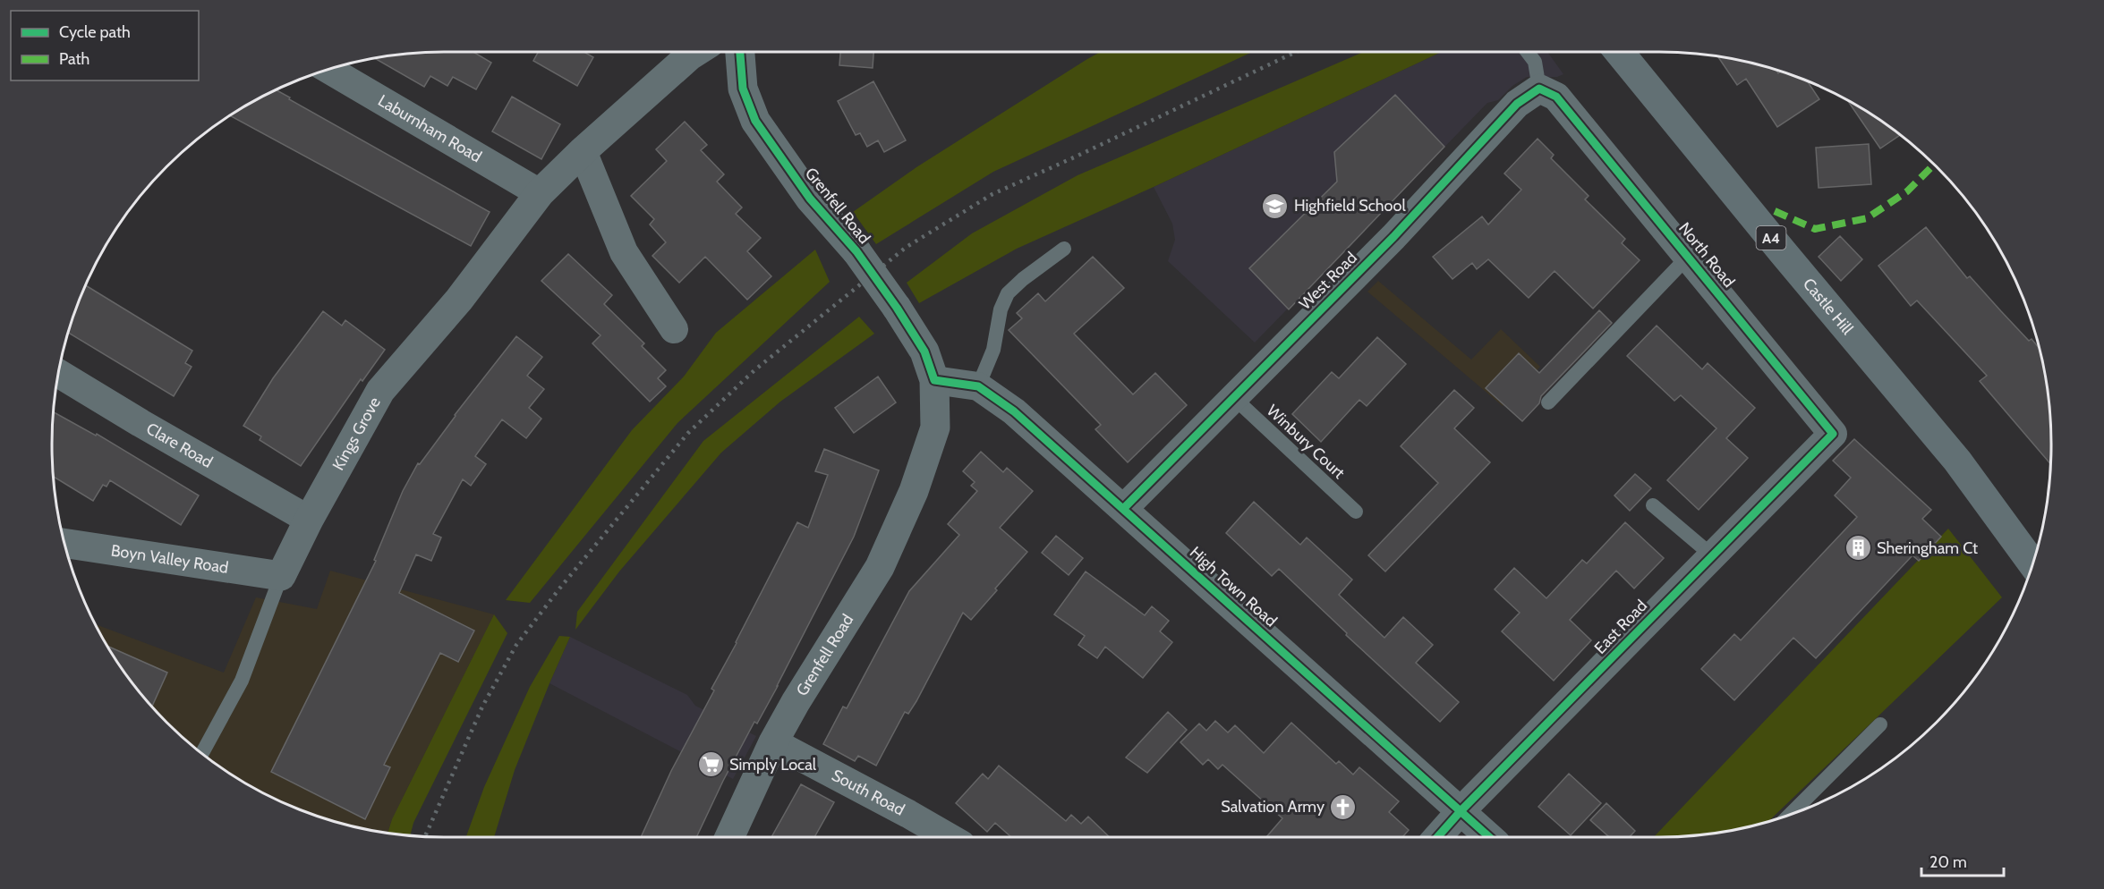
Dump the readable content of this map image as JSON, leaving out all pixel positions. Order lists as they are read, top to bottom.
{
  "streets": {
    "main road": ["A4", "Castle Hill"],
    "street": [
      "Laburnham Road",
      "Grenfell Road",
      "North Road",
      "West Road",
      "Kings Grove",
      "Clare Road",
      "Boyn Valley Road",
      "High Town Road",
      "East Road",
      "South Road"
    ],
    "lane": ["Winbury Court"]
  },
  "crossings": [
    ["Laburnham Road", "Kings Grove"],
    ["Grenfell Road", "High Town Road"],
    ["Grenfell Road", "South Road"],
    ["North Road", "West Road"],
    ["North Road", "East Road"],
    ["West Road", "Winbury Court"],
    ["West Road", "High Town Road"],
    ["Kings Grove", "Clare Road"],
    ["Kings Grove", "Boyn Valley Road"],
    ["High Town Road", "East Road"]
  ],
  "places": {
    "school or university": ["Highfield School"],
    "building": ["Sheringham Ct"],
    "supermarket": ["Simply Local"],
    "church": ["Salvation Army"]
  },
  "legend": ["Cycle path", "Path"],
  "scale_bar": "20 m"
}
